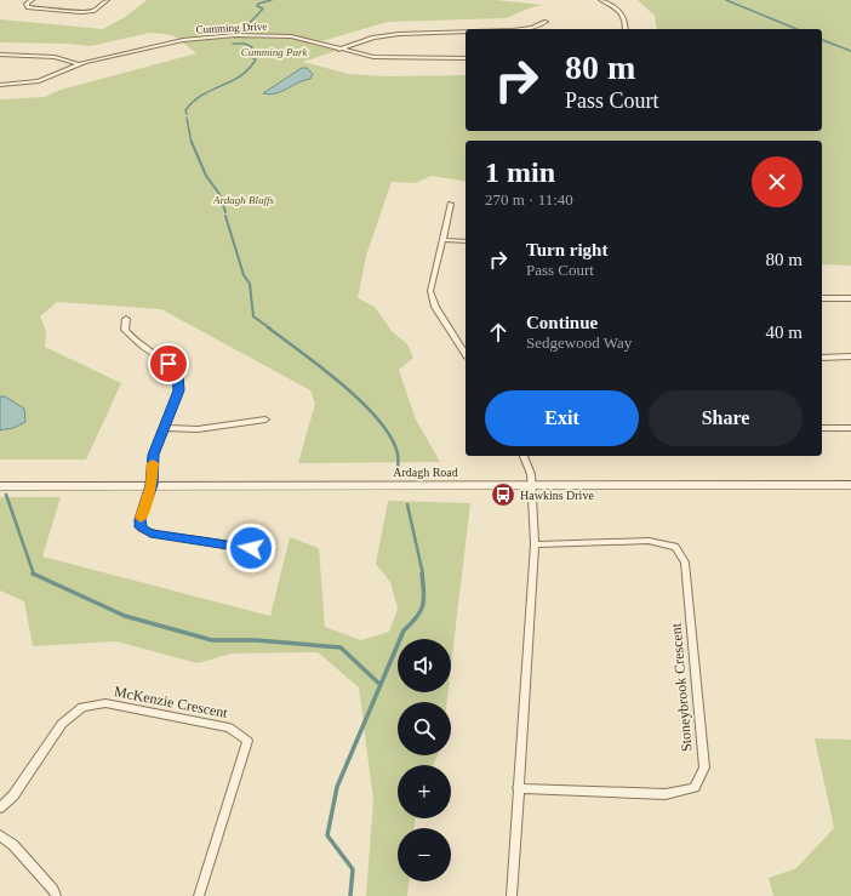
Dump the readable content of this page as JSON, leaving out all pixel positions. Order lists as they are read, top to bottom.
{
  "streets": {
    "street": [
      "Cumming Drive",
      "Ardagh Road",
      "Stoneybrook Crescent",
      "McKenzie Crescent"
    ]
  },
  "parks": ["Cumming Park", "Ardagh Bluffs"],
  "places": {
    "bus stop": ["Hawkins Drive"]
  },
  "page": {
    "turn": ["80 m", "Pass Court"],
    "heading": ["1 min", "270 m · 11:40"],
    "list": [
      {
        "name": "Turn right",
        "note": "Pass Court",
        "value": "80 m"
      },
      {
        "name": "Continue",
        "note": "Sedgewood Way",
        "value": "40 m"
      }
    ],
    "buttons": ["Exit", "Share"],
    "map_buttons": ["+", "−"]
  }
}
